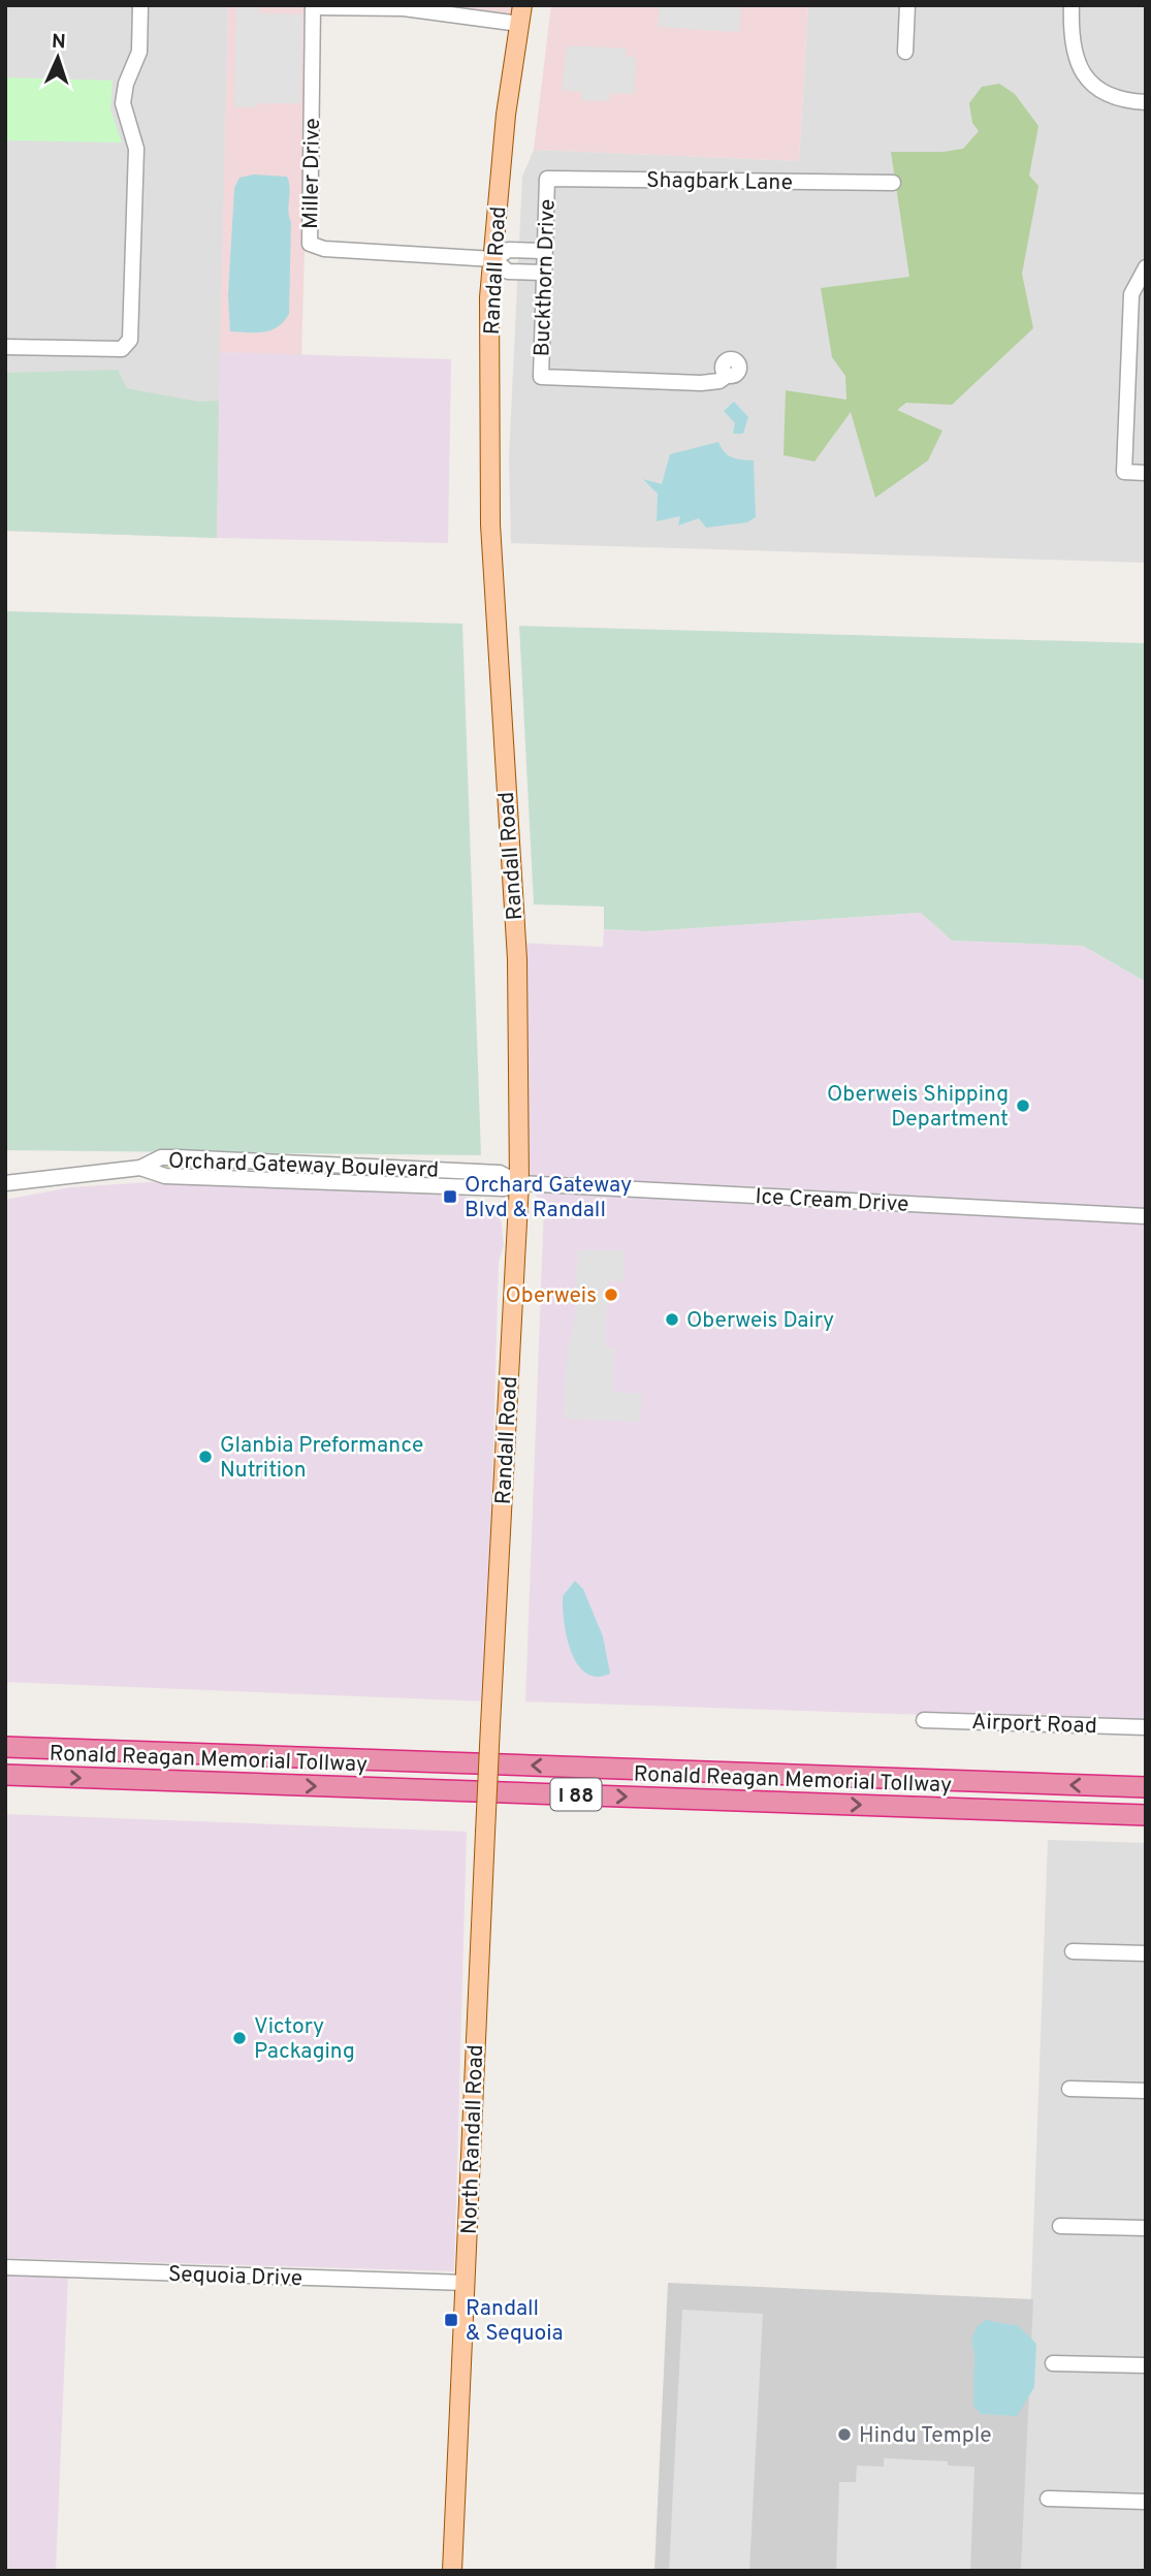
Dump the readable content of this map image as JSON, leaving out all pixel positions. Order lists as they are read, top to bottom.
{
  "streets": {
    "highway": ["Ronald Reagan Memorial Tollway", "I 88"],
    "main road": ["Randall Road", "North Randall Road"],
    "street": [
      "Miller Drive",
      "Shagbark Lane",
      "Buckthorn Drive",
      "Orchard Gateway Boulevard",
      "Ice Cream Drive",
      "Airport Road",
      "Sequoia Drive"
    ]
  },
  "crossings": [
    ["Miller Drive", "Randall Road"],
    ["Shagbark Lane", "Buckthorn Drive"],
    ["Randall Road", "Orchard Gateway Boulevard"],
    ["Randall Road", "Ice Cream Drive"],
    ["Randall Road", "North Randall Road"],
    ["Orchard Gateway Boulevard", "Ice Cream Drive"],
    ["North Randall Road", "Sequoia Drive"]
  ],
  "places": {
    "other": [
      "Oberweis Shipping Department",
      "Oberweis",
      "Oberweis Dairy",
      "Glanbia Preformance Nutrition",
      "Victory Packaging",
      "Hindu Temple"
    ],
    "transit": ["Orchard Gateway Blvd & Randall", "Randall & Sequoia"]
  },
  "north": "top"
}
